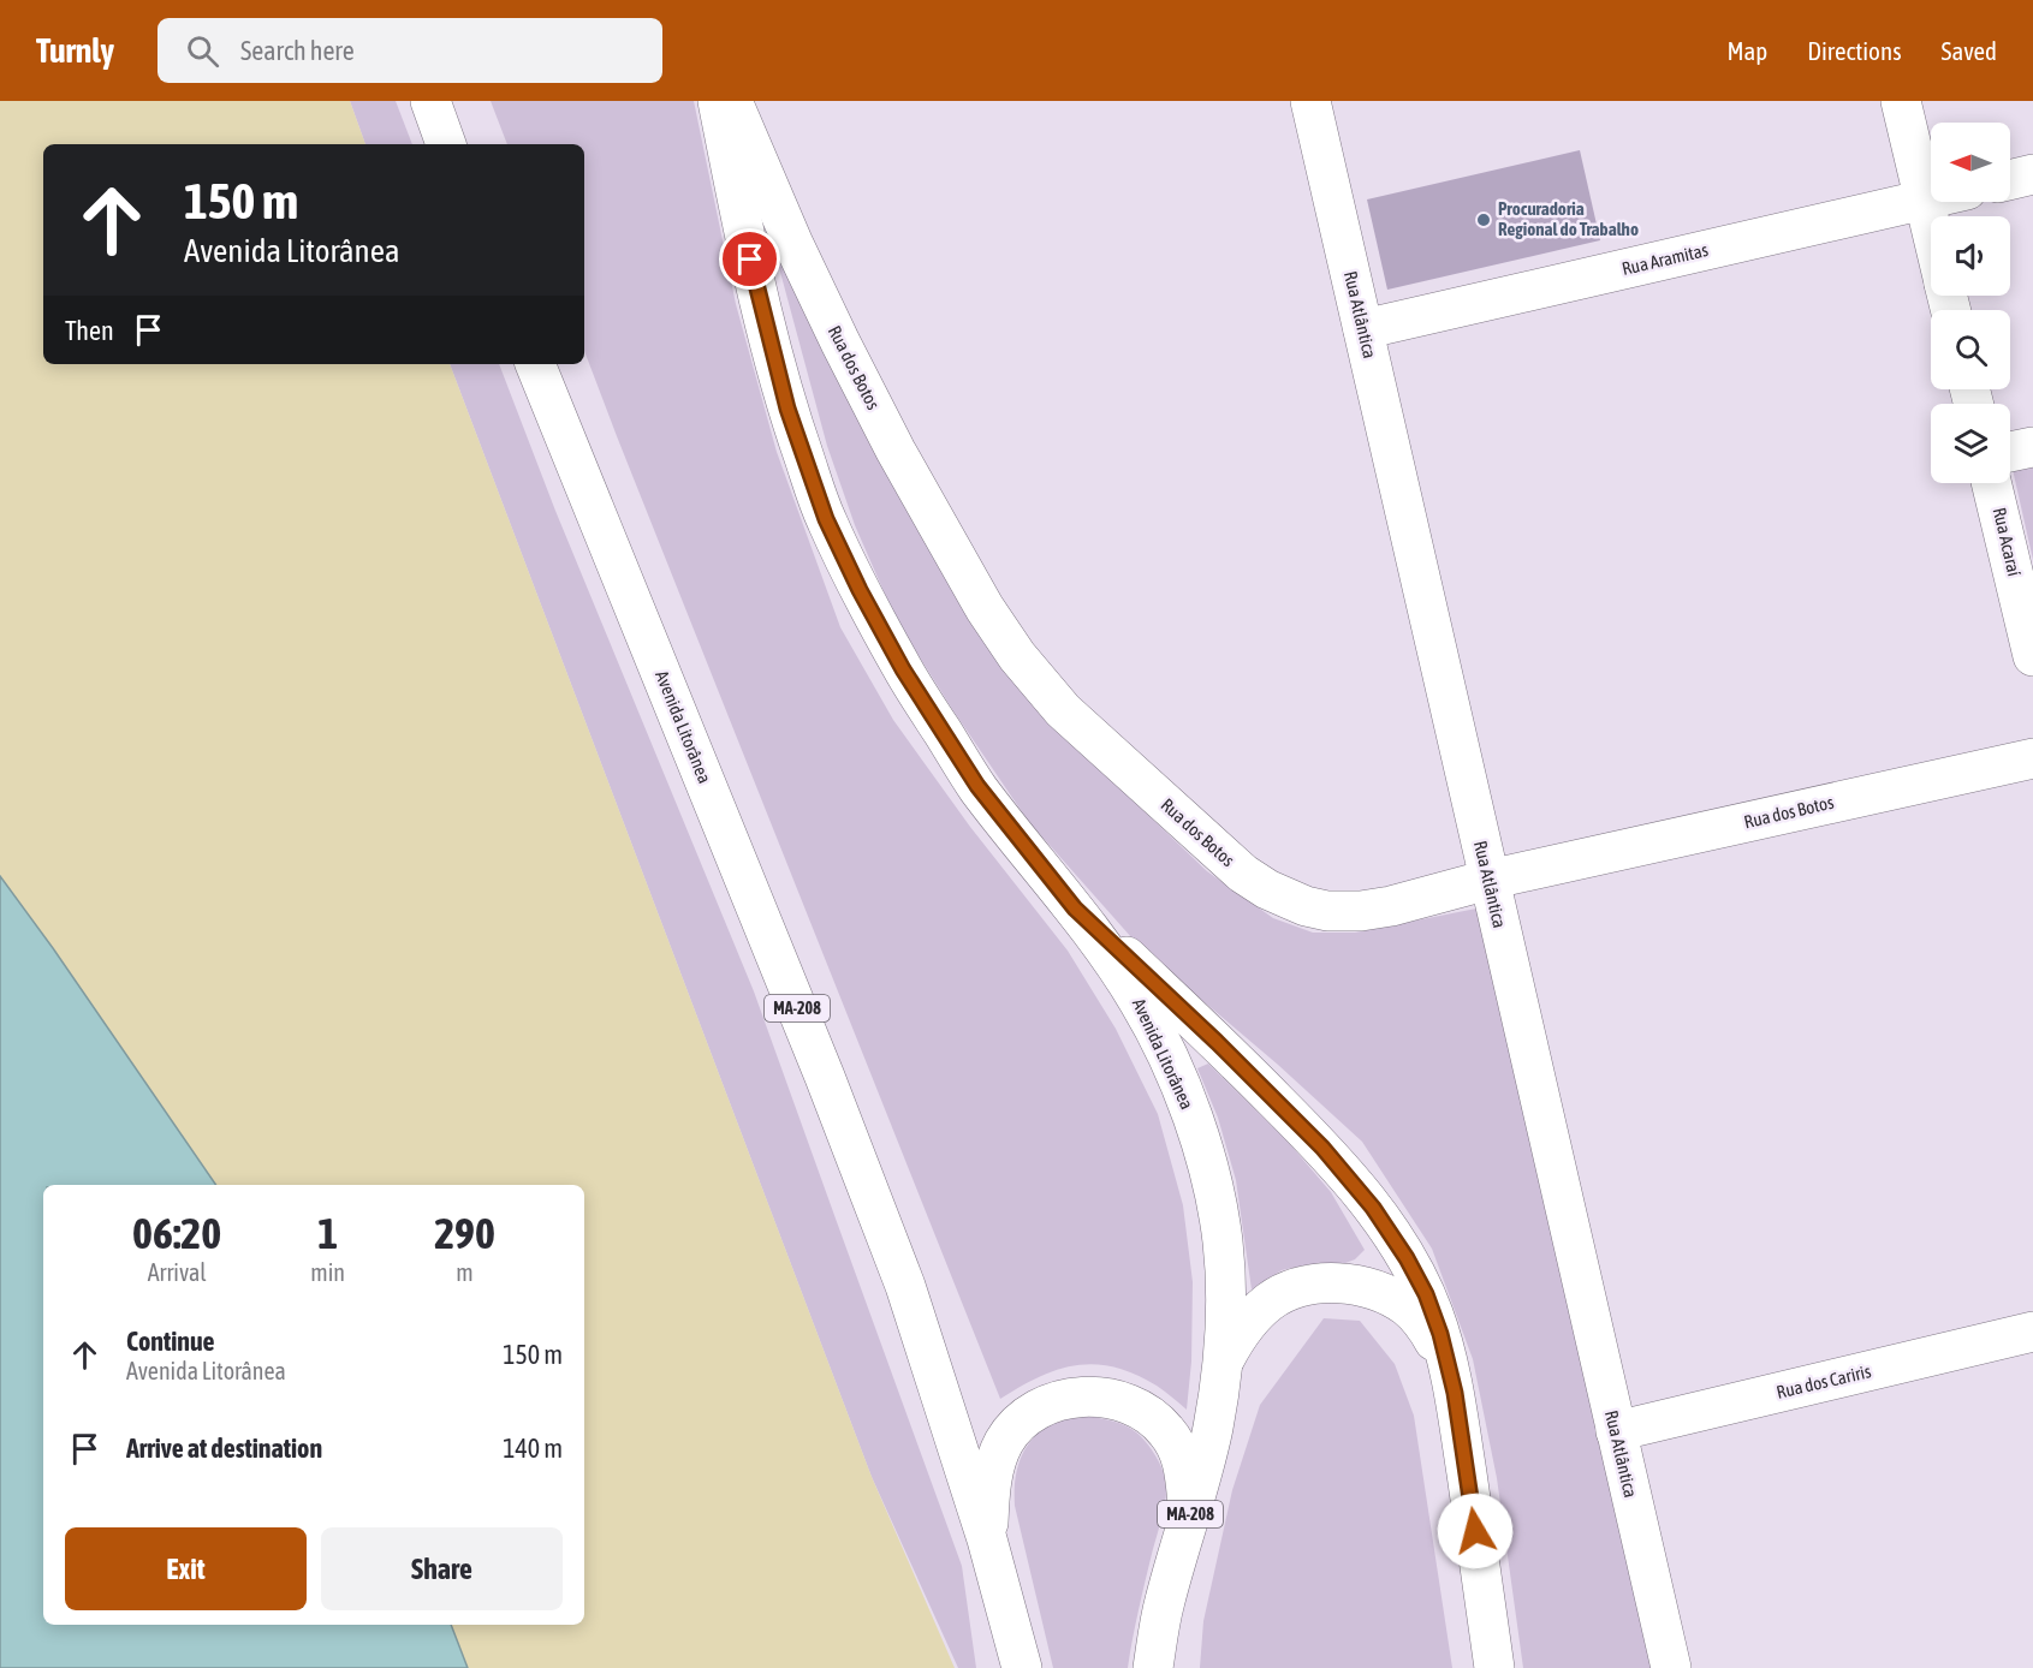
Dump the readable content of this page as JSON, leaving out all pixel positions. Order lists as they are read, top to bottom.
{
  "streets": {
    "street": [
      "Rua Aramitas",
      "Rua Atlântica",
      "Rua dos Botos",
      "Rua Acaraí",
      "Avenida Litorânea",
      "MA-208",
      "Rua dos Cariris"
    ]
  },
  "crossings": [
    ["Rua Aramitas", "Rua Atlântica"],
    ["Rua Atlântica", "Rua dos Botos"],
    ["Rua Atlântica", "Rua dos Cariris"]
  ],
  "places": ["Procuradoria Regional do Trabalho"],
  "north": "left",
  "page": {
    "header": "Turnly",
    "search": "Search here",
    "nav": ["Map", "Directions", "Saved"],
    "turn": ["150 m", "Avenida Litorânea"],
    "then": "Then",
    "eta": [
      "06:20",
      "Arrival",
      "1",
      "min",
      "290",
      "m"
    ],
    "list": [
      {
        "name": "Continue",
        "note": "Avenida Litorânea",
        "value": "150 m"
      },
      {
        "name": "Arrive at destination",
        "value": "140 m"
      }
    ],
    "buttons": ["Exit", "Share"]
  }
}
